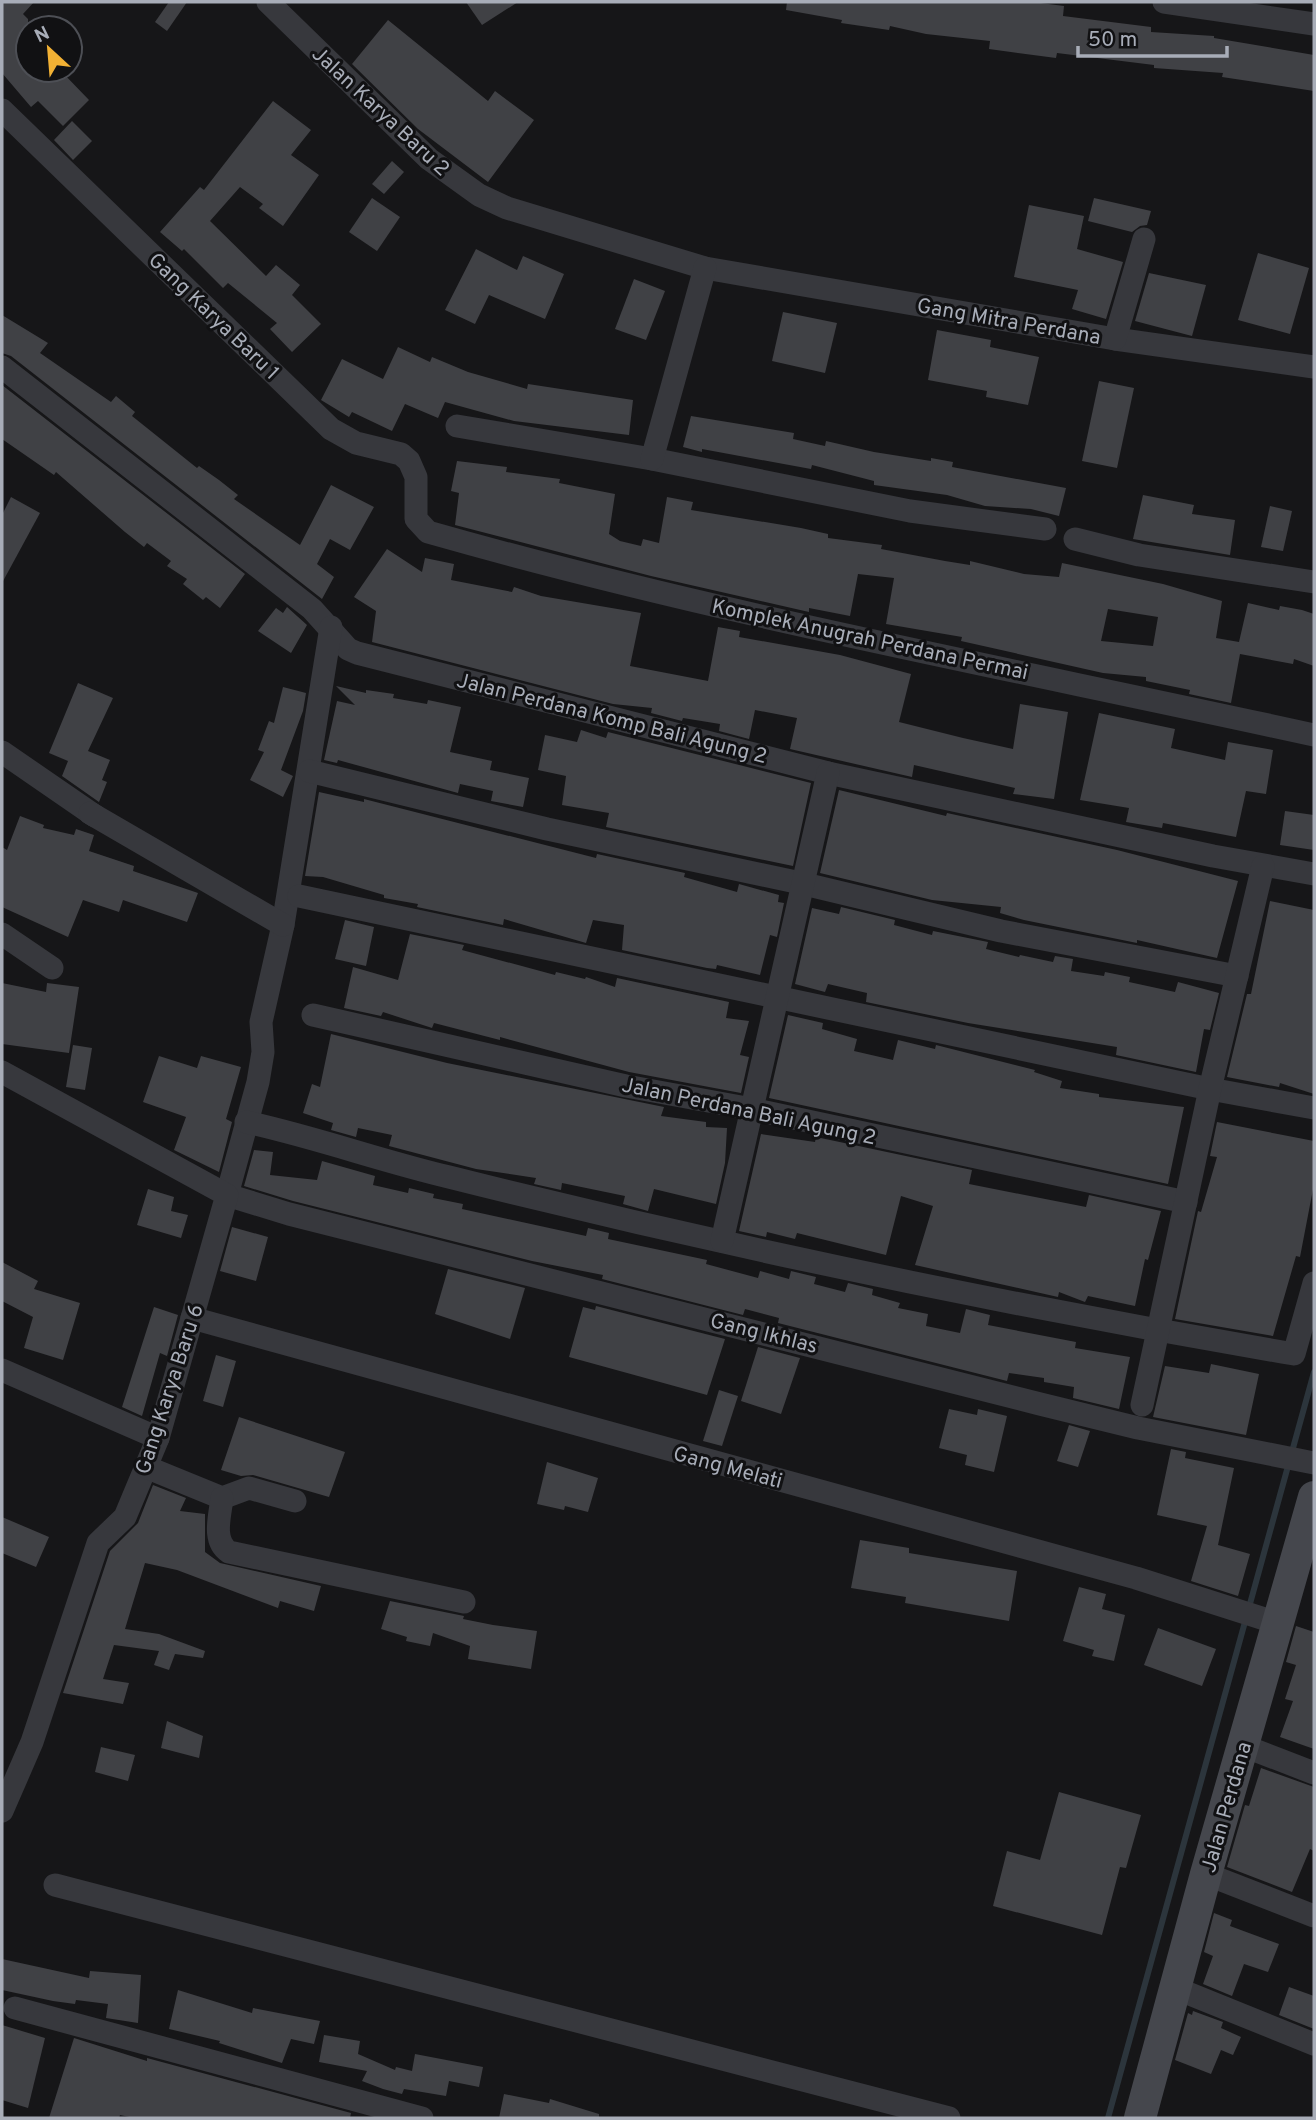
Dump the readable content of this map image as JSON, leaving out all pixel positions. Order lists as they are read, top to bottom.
{
  "streets": {
    "street": [
      "Jalan Karya Baru 2",
      "Gang Karya Baru 1",
      "Gang Mitra Perdana",
      "Komplek Anugrah Perdana Permai",
      "Jalan Perdana Komp Bali Agung 2",
      "Jalan Perdana Bali Agung 2",
      "Gang Ikhlas",
      "Gang Karya Baru 6",
      "Gang Melati",
      "Jalan Perdana"
    ]
  },
  "crossings": [
    ["Jalan Karya Baru 2", "Gang Mitra Perdana"],
    ["Gang Karya Baru 1", "Komplek Anugrah Perdana Permai"],
    ["Jalan Perdana Komp Bali Agung 2", "Gang Karya Baru 6"],
    ["Gang Ikhlas", "Gang Karya Baru 6"],
    ["Gang Karya Baru 6", "Gang Melati"],
    ["Gang Melati", "Jalan Perdana"]
  ],
  "scale_bar": "50 m",
  "north": "top left"
}
